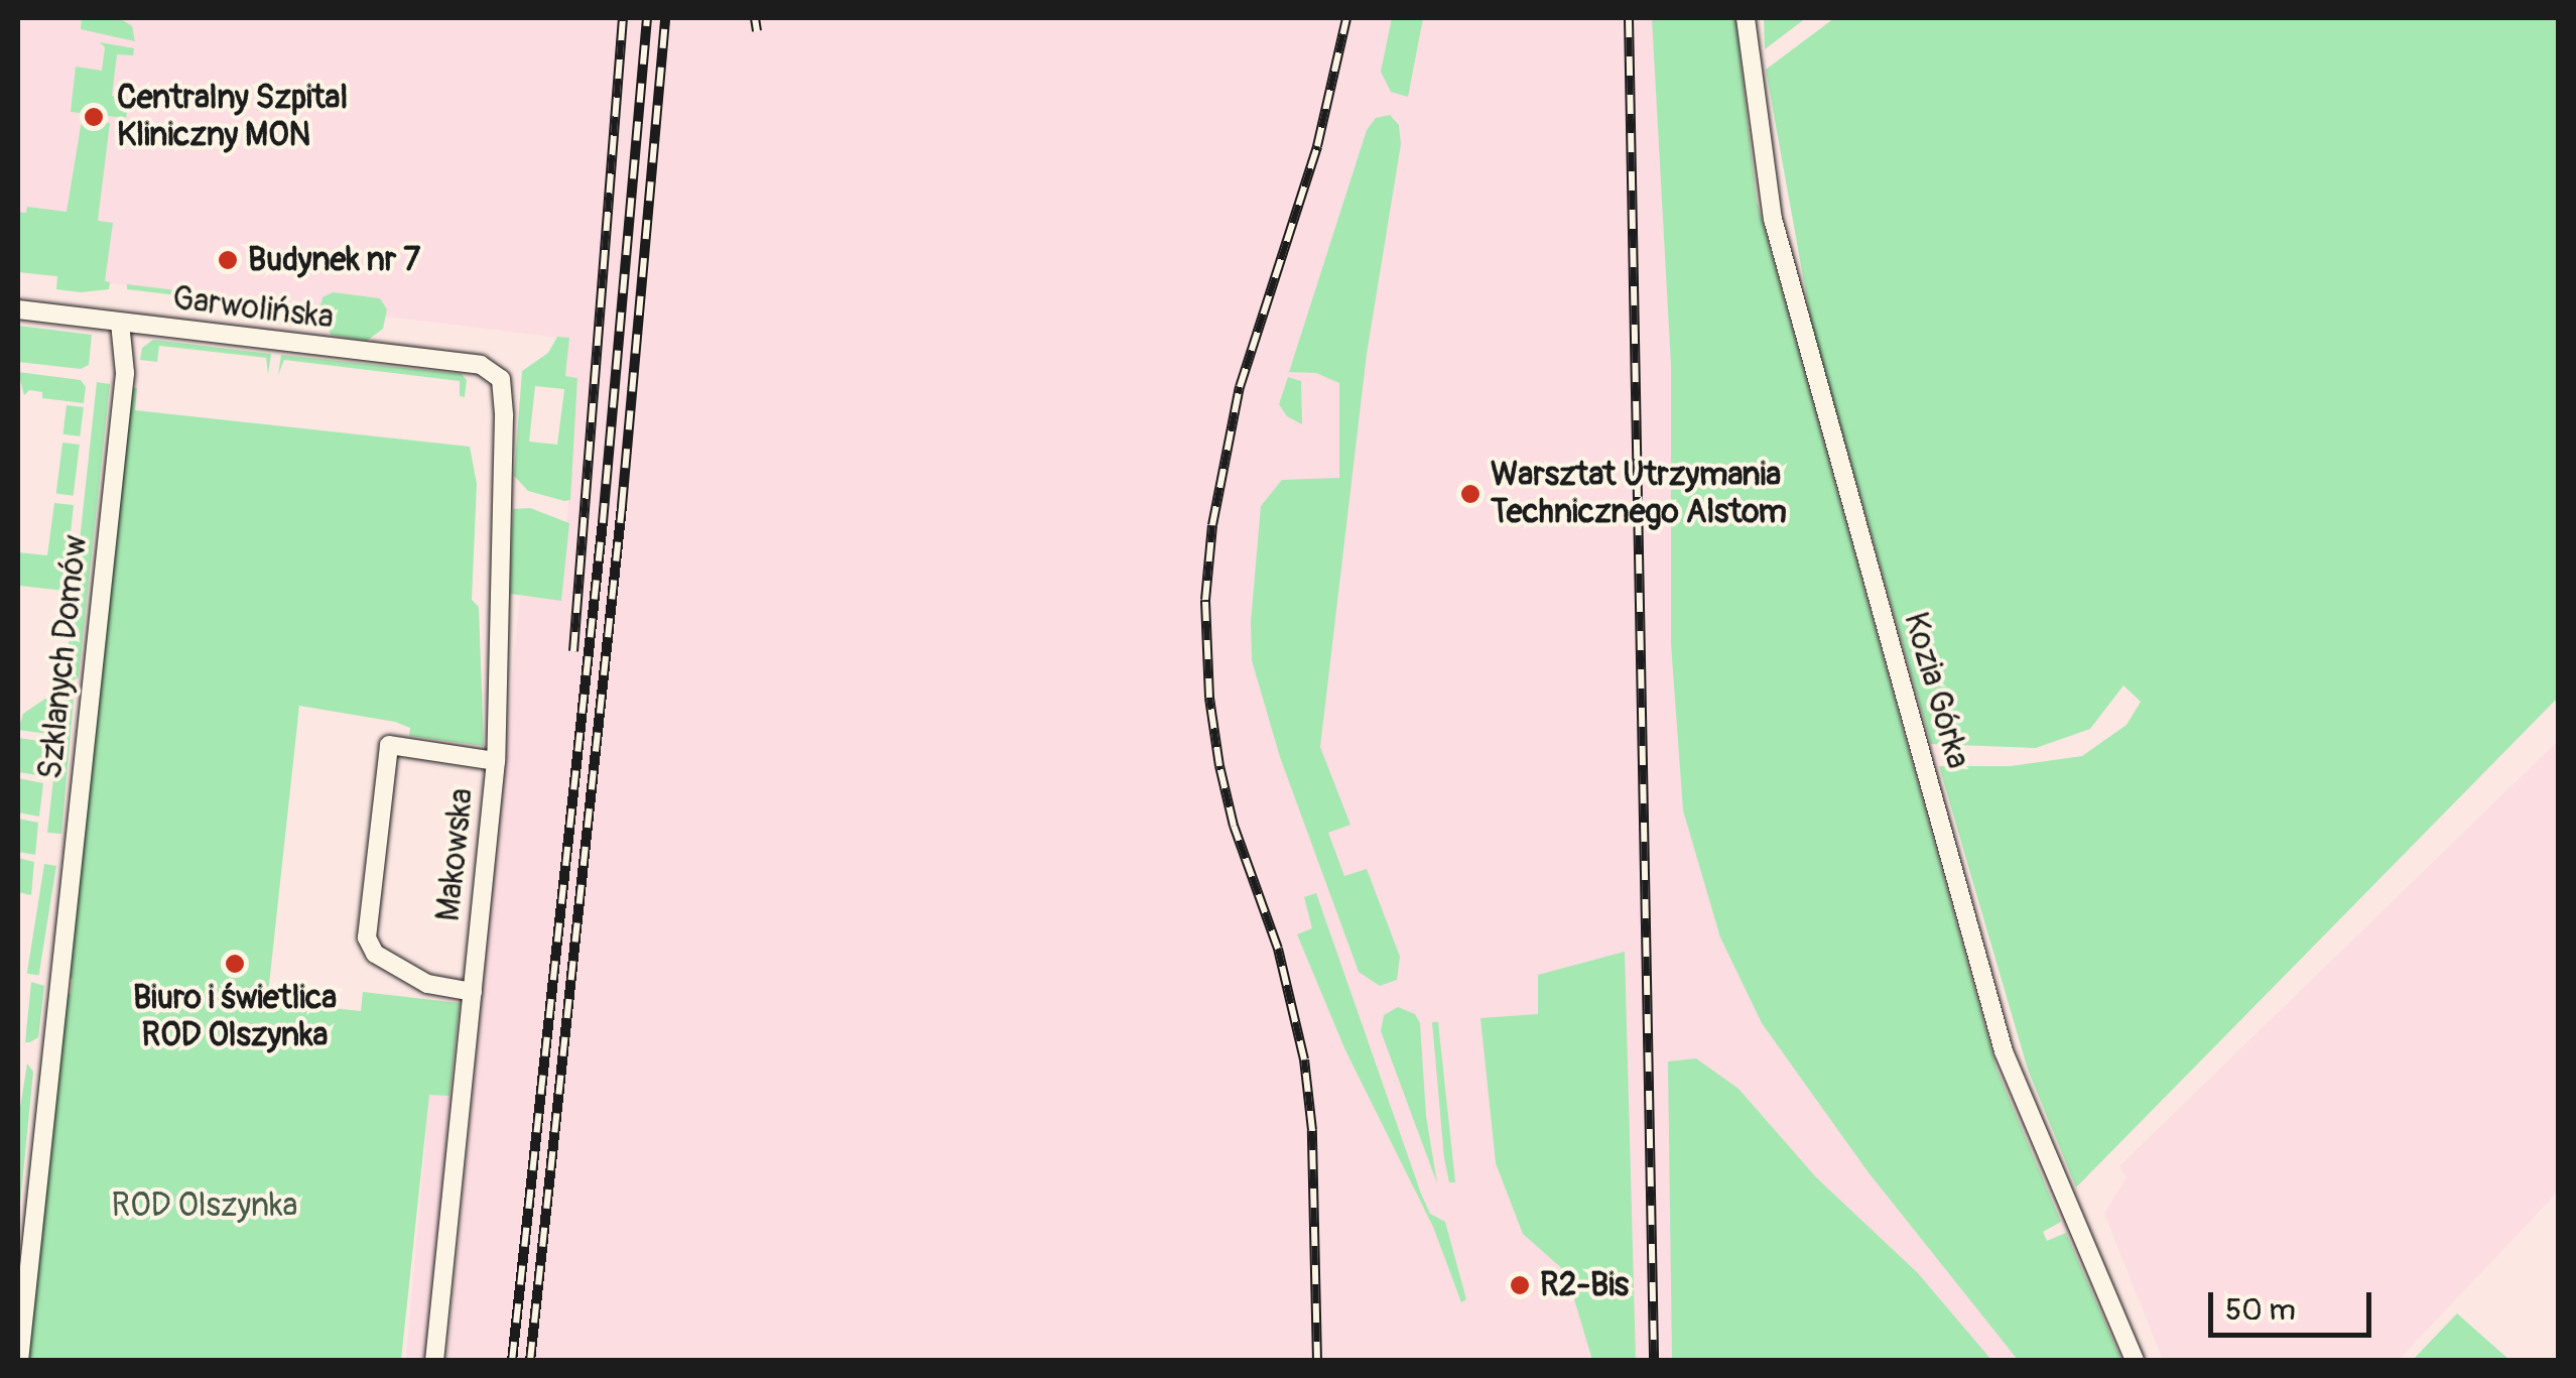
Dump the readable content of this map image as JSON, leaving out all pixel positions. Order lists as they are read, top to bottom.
{
  "streets": {
    "street": [
      "Garwolińska",
      "Szklanych Domów",
      "Kozia Górka",
      "Makowska"
    ]
  },
  "crossings": [
    ["Garwolińska", "Szklanych Domów"],
    ["Garwolińska", "Makowska"]
  ],
  "parks": ["ROD Olszynka"],
  "places": [
    "Centralny Szpital Kliniczny MON",
    "Budynek nr 7",
    "Warsztat Utrzymania Technicznego Alstom",
    "Biuro i świetlica ROD Olszynka",
    "R2-Bis"
  ],
  "scale_bar": "50 m"
}
